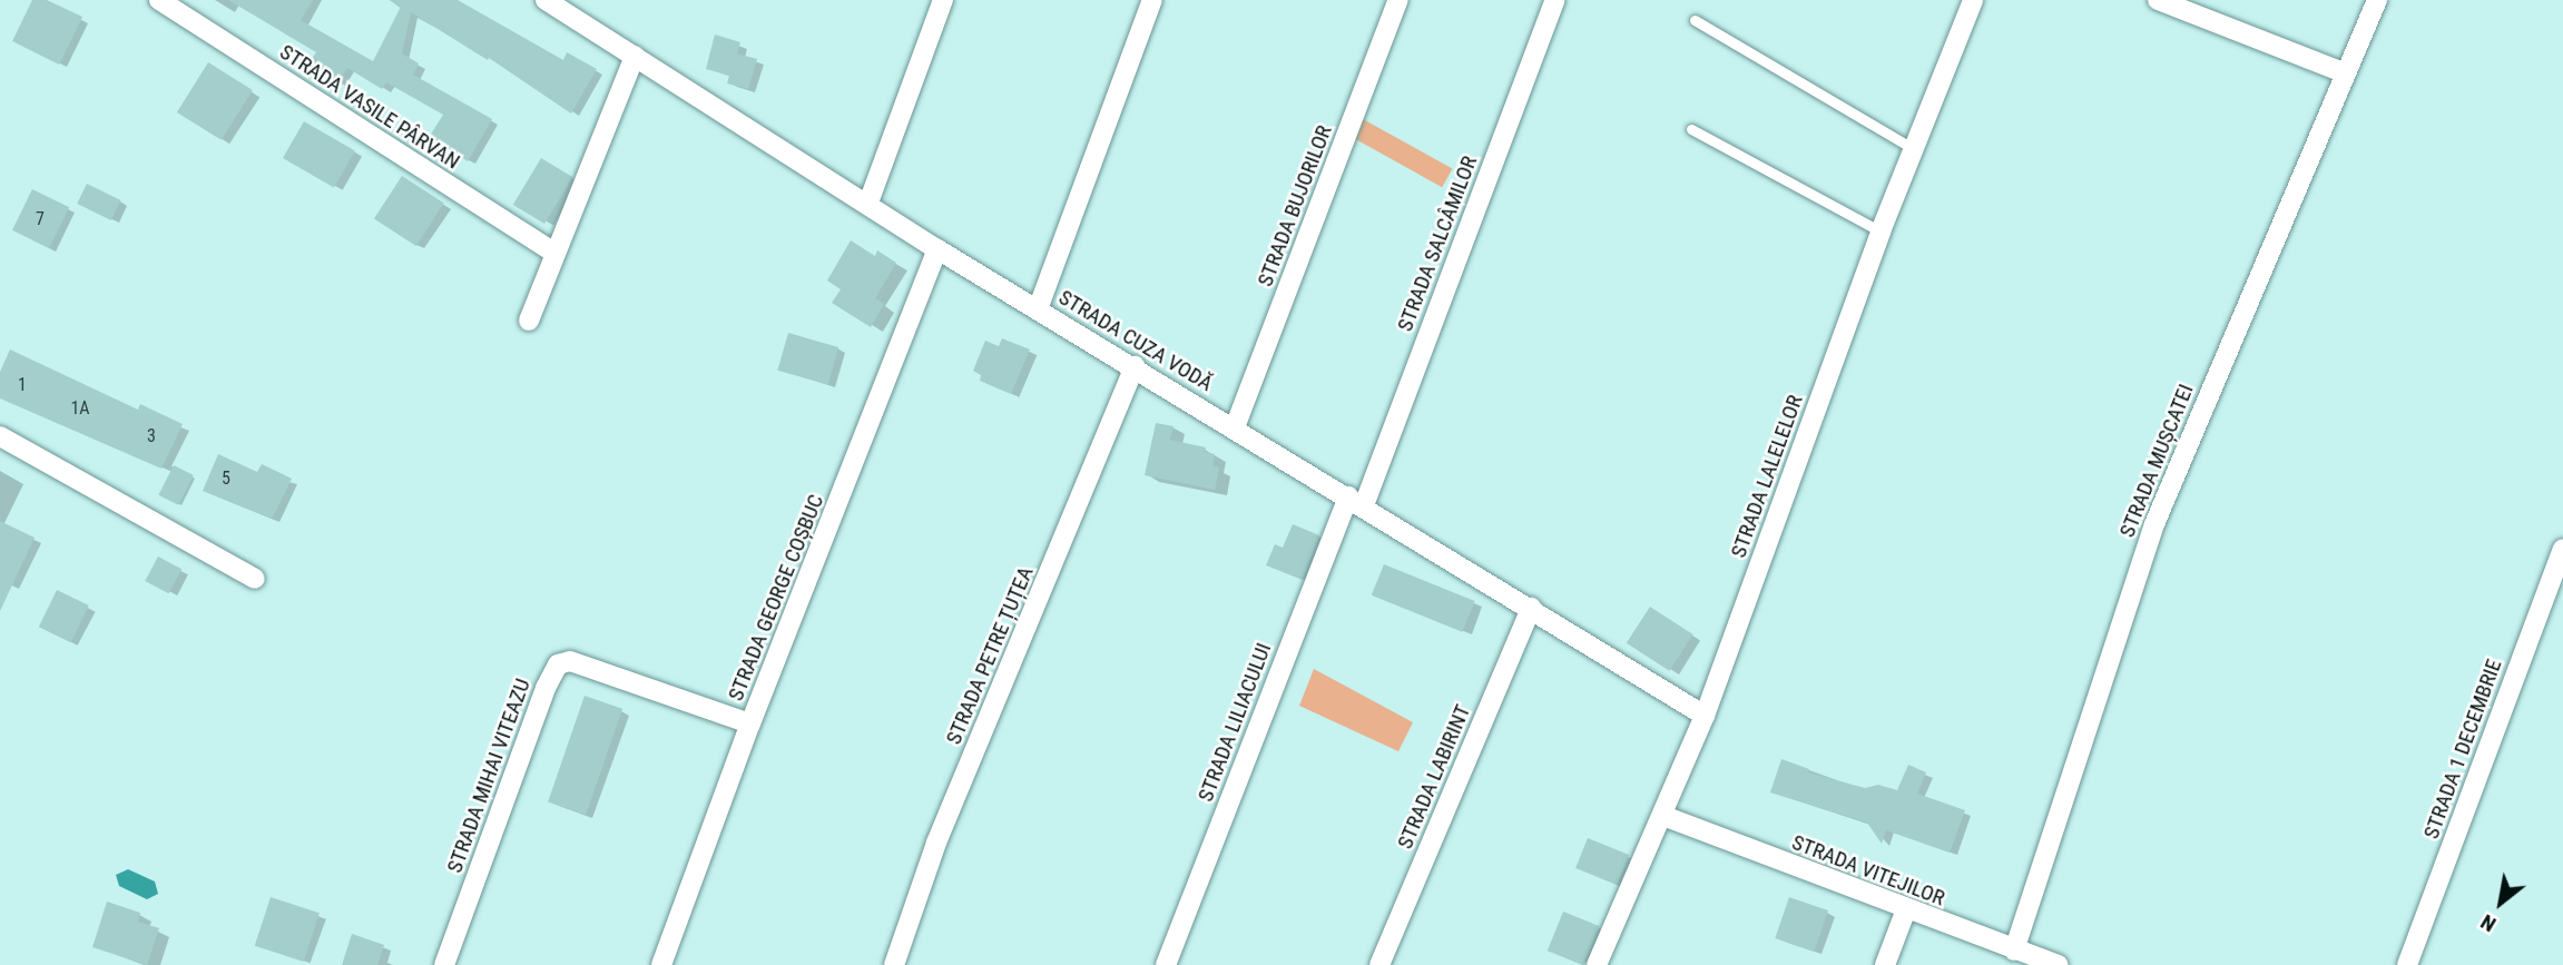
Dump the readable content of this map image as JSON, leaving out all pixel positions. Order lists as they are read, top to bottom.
{
  "streets": {
    "street": [
      "STRADA VASILE PÂRVAN",
      "STRADA BUJORILOR",
      "STRADA SALCÂMILOR",
      "STRADA CUZA VODĂ",
      "STRADA MUȘCATEI",
      "STRADA LALELELOR",
      "STRADA GEORGE COȘBUC",
      "STRADA PETRE ȚUȚEA",
      "STRADA LILIACULUI",
      "STRADA 1 DECEMBRIE",
      "STRADA MIHAI VITEAZU",
      "STRADA LABIRINT",
      "STRADA VITEJILOR"
    ]
  },
  "crossings": [
    ["STRADA BUJORILOR", "STRADA CUZA VODĂ"],
    ["STRADA SALCÂMILOR", "STRADA CUZA VODĂ"],
    ["STRADA SALCÂMILOR", "STRADA LILIACULUI"],
    ["STRADA CUZA VODĂ", "STRADA LALELELOR"],
    ["STRADA CUZA VODĂ", "STRADA GEORGE COȘBUC"],
    ["STRADA CUZA VODĂ", "STRADA PETRE ȚUȚEA"],
    ["STRADA CUZA VODĂ", "STRADA LILIACULUI"],
    ["STRADA CUZA VODĂ", "STRADA LABIRINT"],
    ["STRADA MUȘCATEI", "STRADA VITEJILOR"],
    ["STRADA LALELELOR", "STRADA VITEJILOR"],
    ["STRADA GEORGE COȘBUC", "STRADA MIHAI VITEAZU"]
  ],
  "house_numbers": [
    "7",
    "1",
    "1A",
    "3",
    "5"
  ],
  "north": "bottom left"
}
